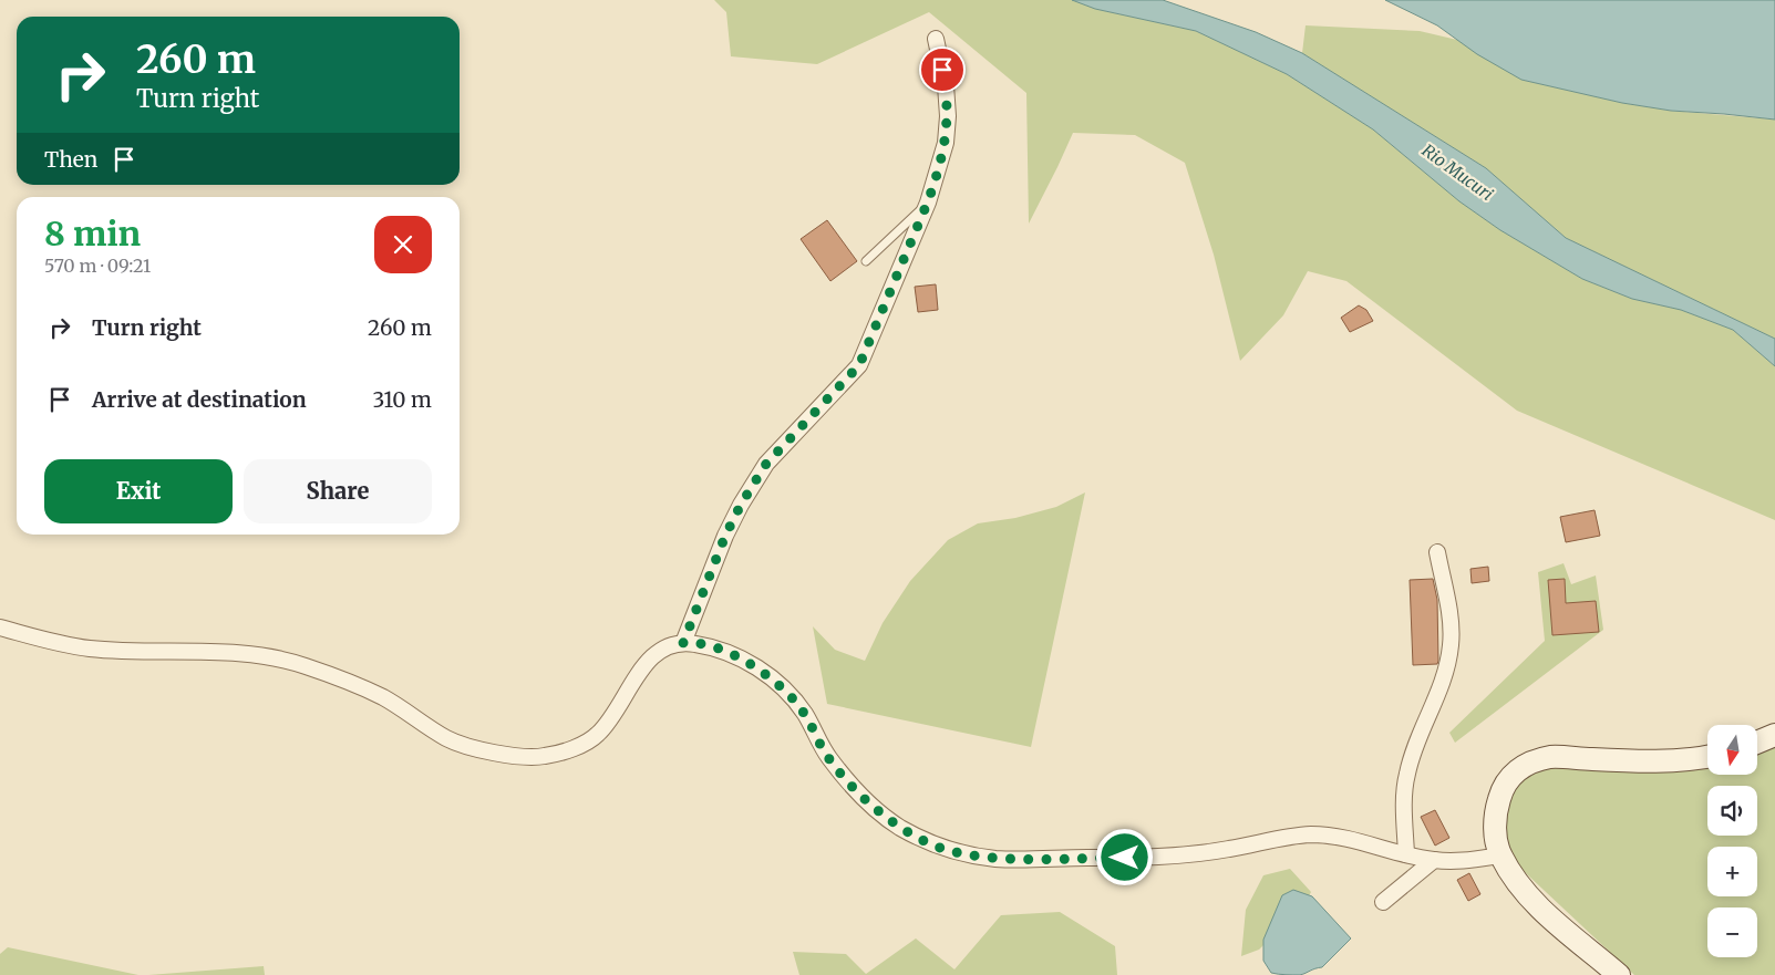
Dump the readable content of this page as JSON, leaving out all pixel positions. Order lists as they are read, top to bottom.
{
  "water": ["Rio Mucuri"],
  "north": "bottom",
  "page": {
    "turn": ["260 m", "Turn right"],
    "then": "Then",
    "heading": ["8 min", "570 m · 09:21"],
    "list": [
      {
        "name": "Turn right",
        "value": "260 m"
      },
      {
        "name": "Arrive at destination",
        "value": "310 m"
      }
    ],
    "buttons": ["Exit", "Share"],
    "map_buttons": ["+", "−"]
  }
}
